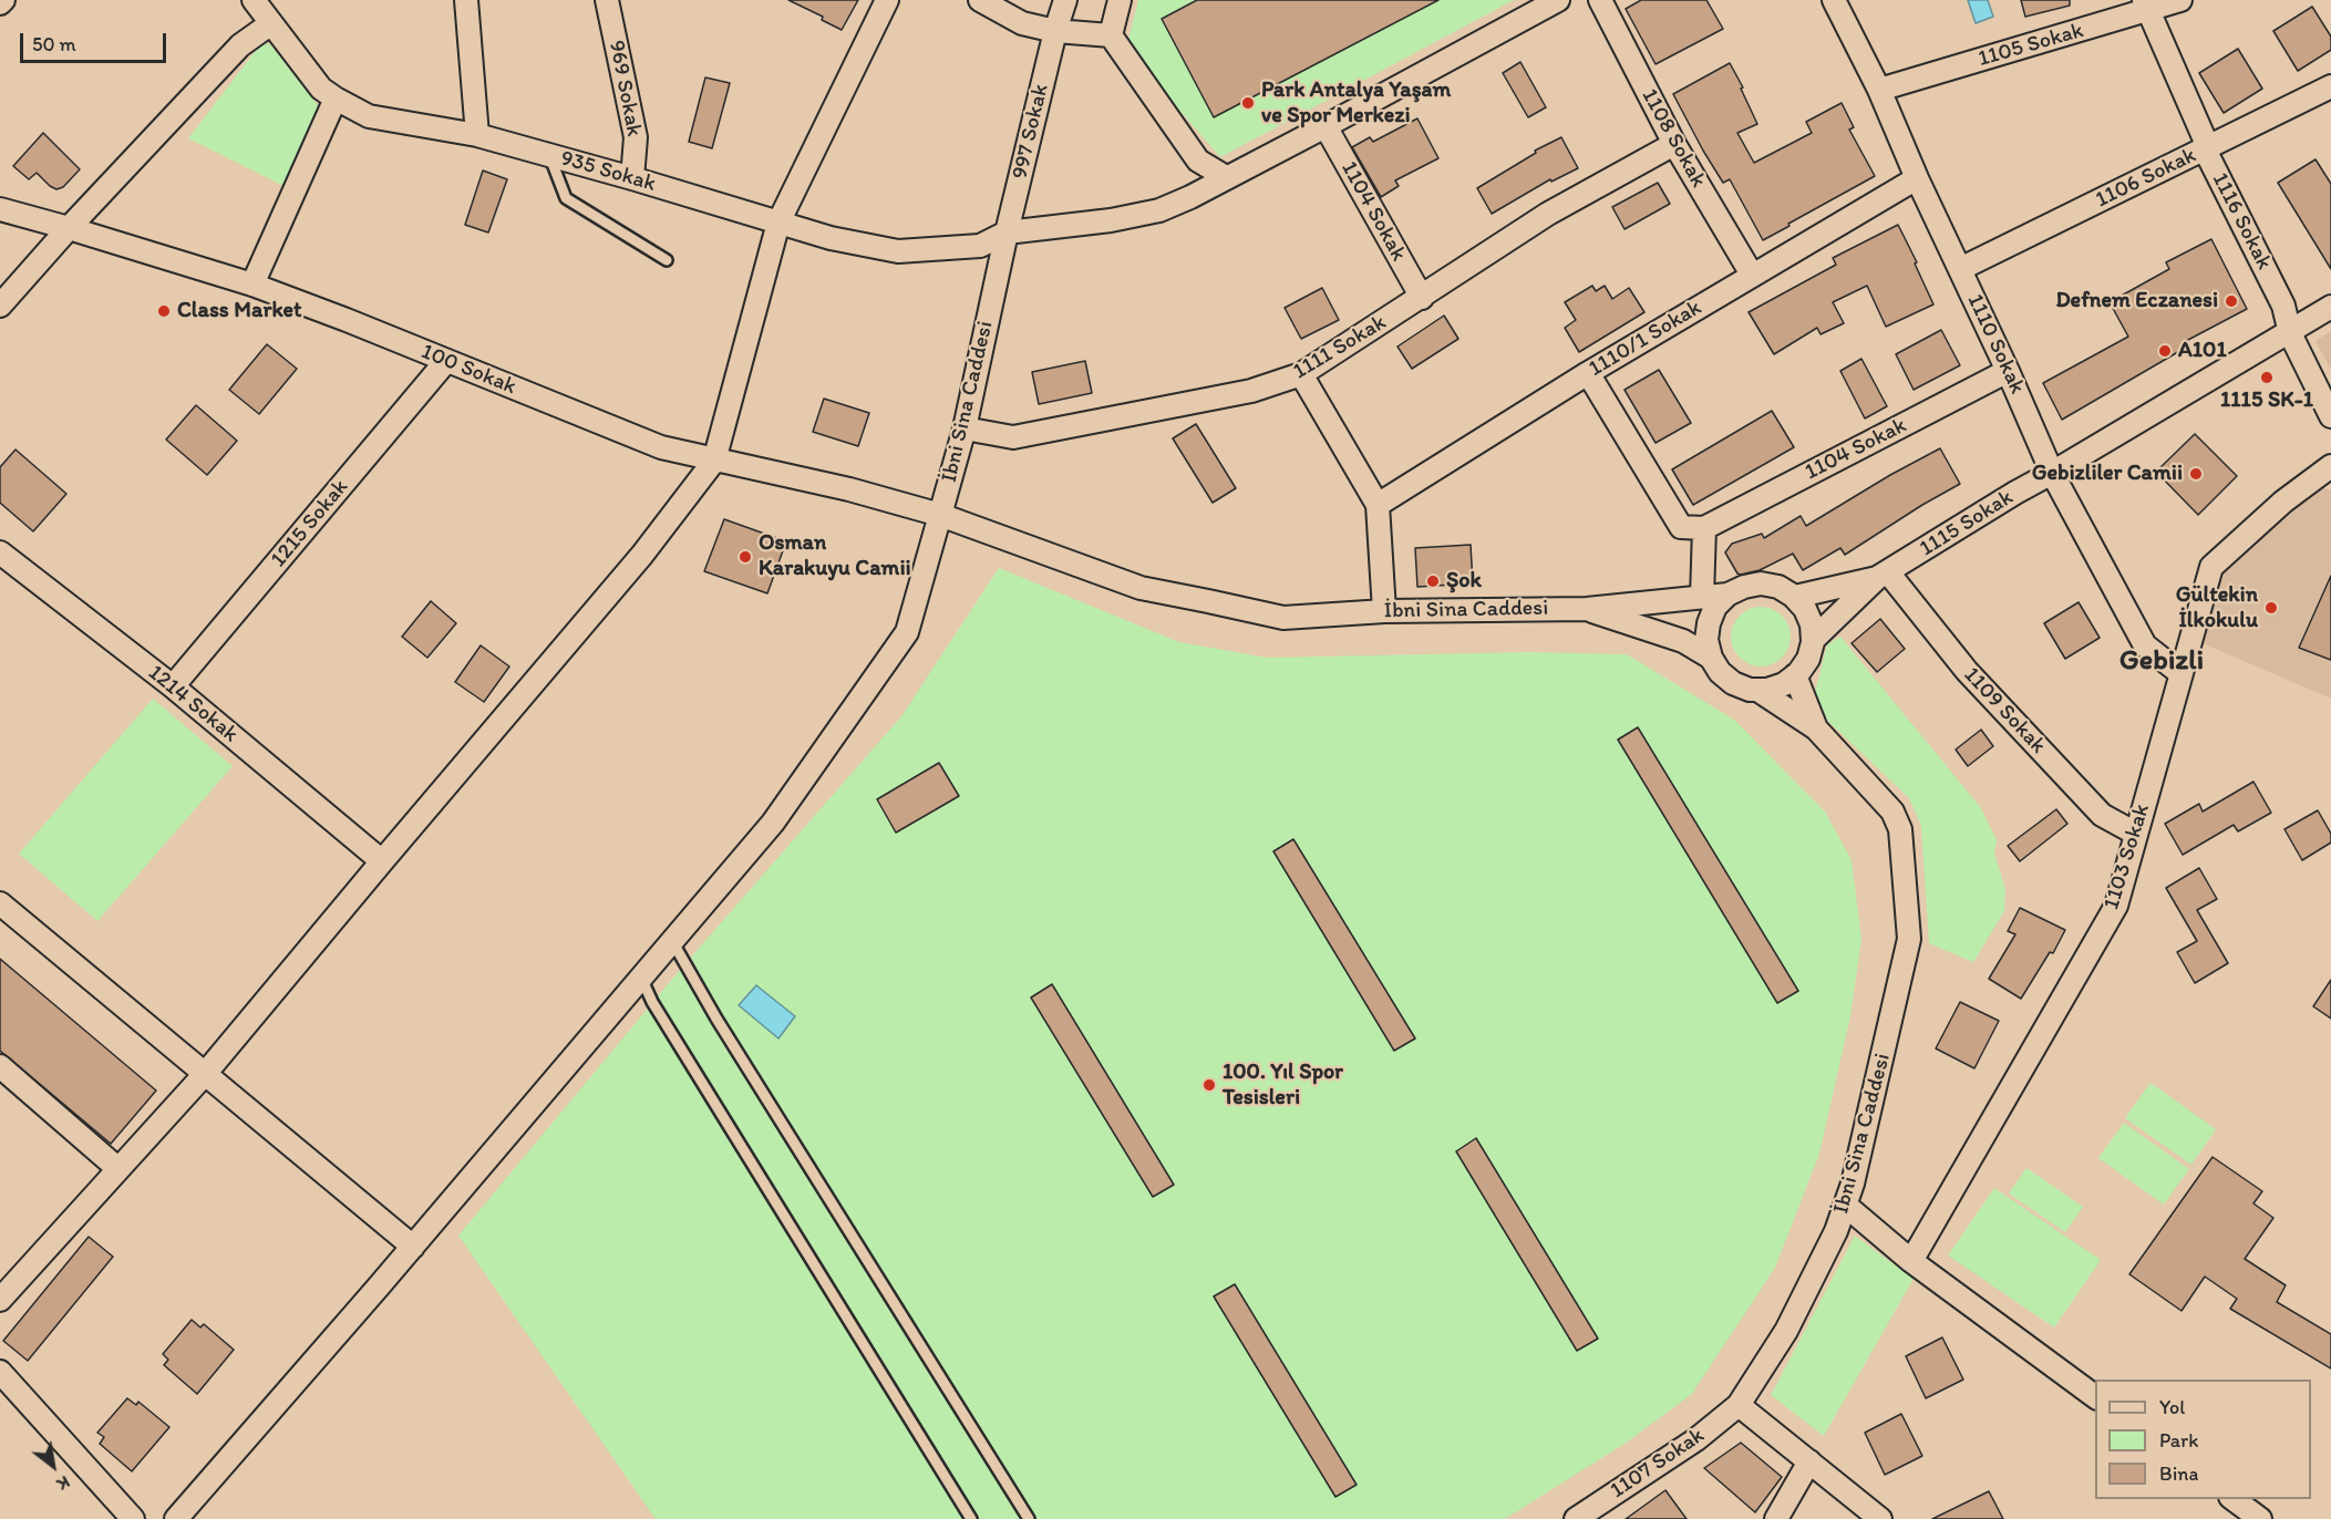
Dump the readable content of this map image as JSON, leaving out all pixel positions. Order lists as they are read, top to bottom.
{
  "streets": {
    "street": [
      "1105 Sokak",
      "969 Sokak",
      "997 Sokak",
      "1108 Sokak",
      "935 Sokak",
      "1106 Sokak",
      "1104 Sokak",
      "1116 Sokak",
      "1110/1 Sokak",
      "1110 Sokak",
      "1111 Sokak",
      "100 Sokak",
      "İbni Sina Caddesi",
      "1215 Sokak",
      "1115 Sokak",
      "1214 Sokak",
      "1109 Sokak",
      "1103 Sokak",
      "1107 Sokak"
    ]
  },
  "crossings": [
    ["1105 Sokak", "1116 Sokak"],
    ["1105 Sokak", "1110 Sokak"],
    ["969 Sokak", "935 Sokak"],
    ["997 Sokak", "935 Sokak"],
    ["997 Sokak", "İbni Sina Caddesi"],
    ["1108 Sokak", "1110/1 Sokak"],
    ["1108 Sokak", "1111 Sokak"],
    ["935 Sokak", "İbni Sina Caddesi"],
    ["1106 Sokak", "1116 Sokak"],
    ["1106 Sokak", "1110 Sokak"],
    ["1104 Sokak", "1110 Sokak"],
    ["1104 Sokak", "1111 Sokak"],
    ["1116 Sokak", "1115 Sokak"],
    ["1110/1 Sokak", "1110 Sokak"],
    ["1110 Sokak", "1115 Sokak"],
    ["1110 Sokak", "1103 Sokak"],
    ["1111 Sokak", "İbni Sina Caddesi"],
    ["100 Sokak", "İbni Sina Caddesi"],
    ["100 Sokak", "1215 Sokak"],
    ["İbni Sina Caddesi", "1115 Sokak"],
    ["İbni Sina Caddesi", "1107 Sokak"],
    ["1215 Sokak", "1214 Sokak"],
    ["1115 Sokak", "1109 Sokak"],
    ["1109 Sokak", "1103 Sokak"]
  ],
  "districts": ["Gebizli"],
  "places": [
    "Park Antalya Yaşam ve Spor Merkezi",
    "Defnem Eczanesi",
    "Class Market",
    "A101",
    "1115 SK-1",
    "Gebizliler Camii",
    "Osman Karakuyu Camii",
    "Şok",
    "Gültekin İlkokulu",
    "100. Yıl Spor Tesisleri"
  ],
  "legend": ["Yol", "Park", "Bina"],
  "scale_bar": "50 m",
  "north": "bottom right"
}
